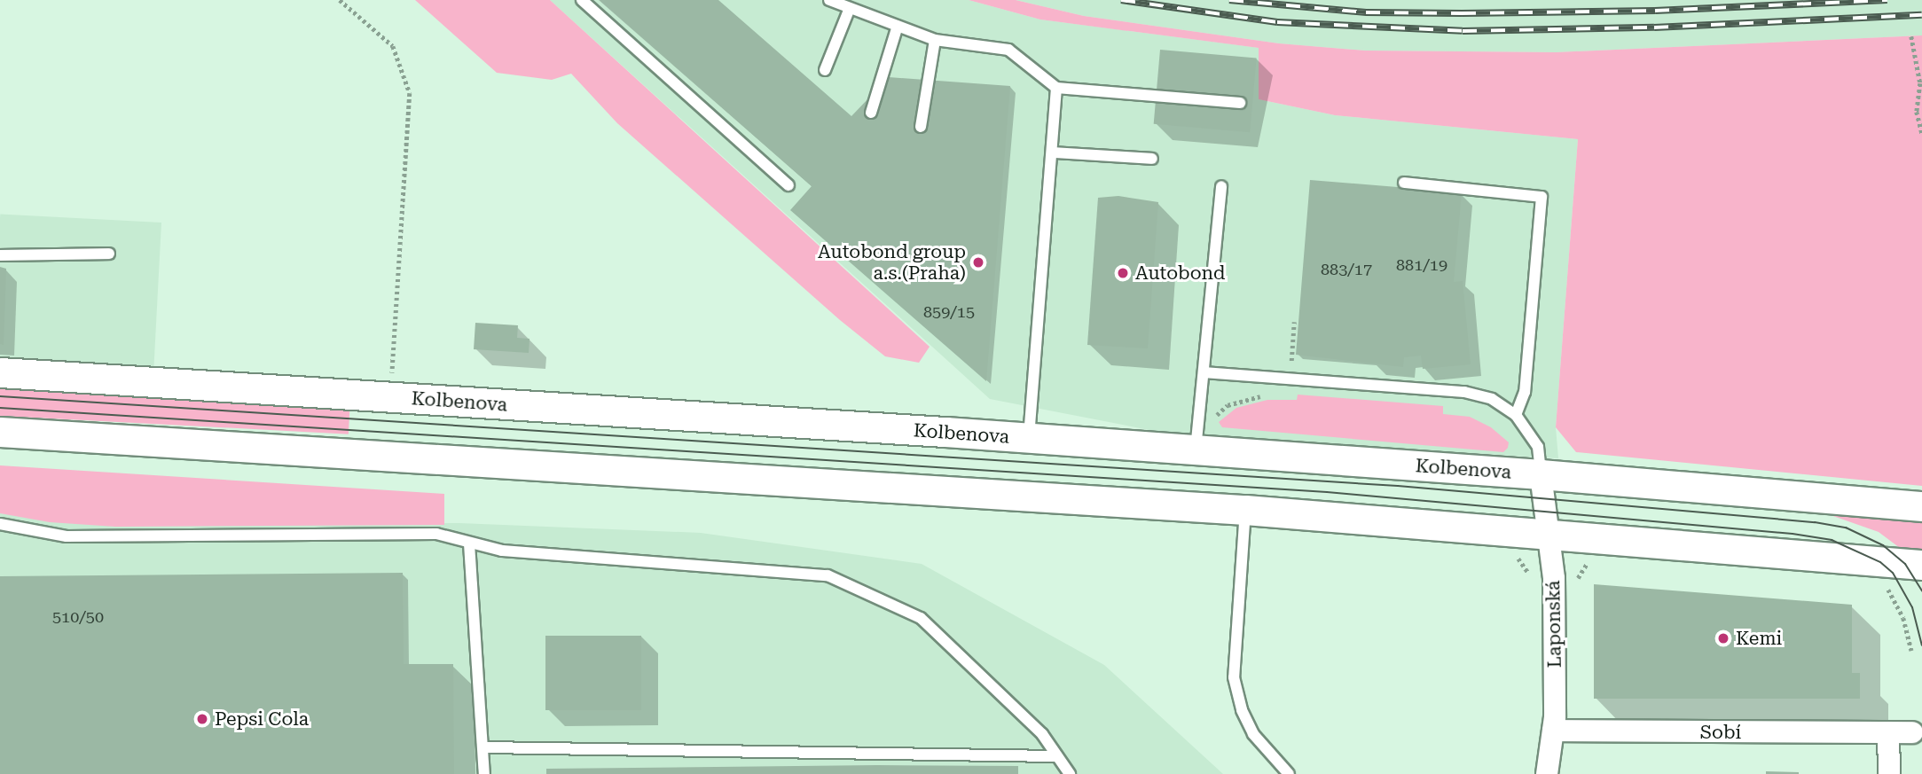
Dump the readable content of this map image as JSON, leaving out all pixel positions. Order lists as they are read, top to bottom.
{
  "streets": {
    "main road": ["Kolbenova"],
    "street": ["Laponská", "Sobí"]
  },
  "crossings": [
    ["Kolbenova", "Laponská"],
    ["Laponská", "Sobí"]
  ],
  "places": [
    "Autobond group a.s.(Praha)",
    "Autobond",
    "Kemi",
    "Pepsi Cola"
  ],
  "house_numbers": [
    "881/19",
    "883/17",
    "859/15",
    "510/50"
  ]
}
